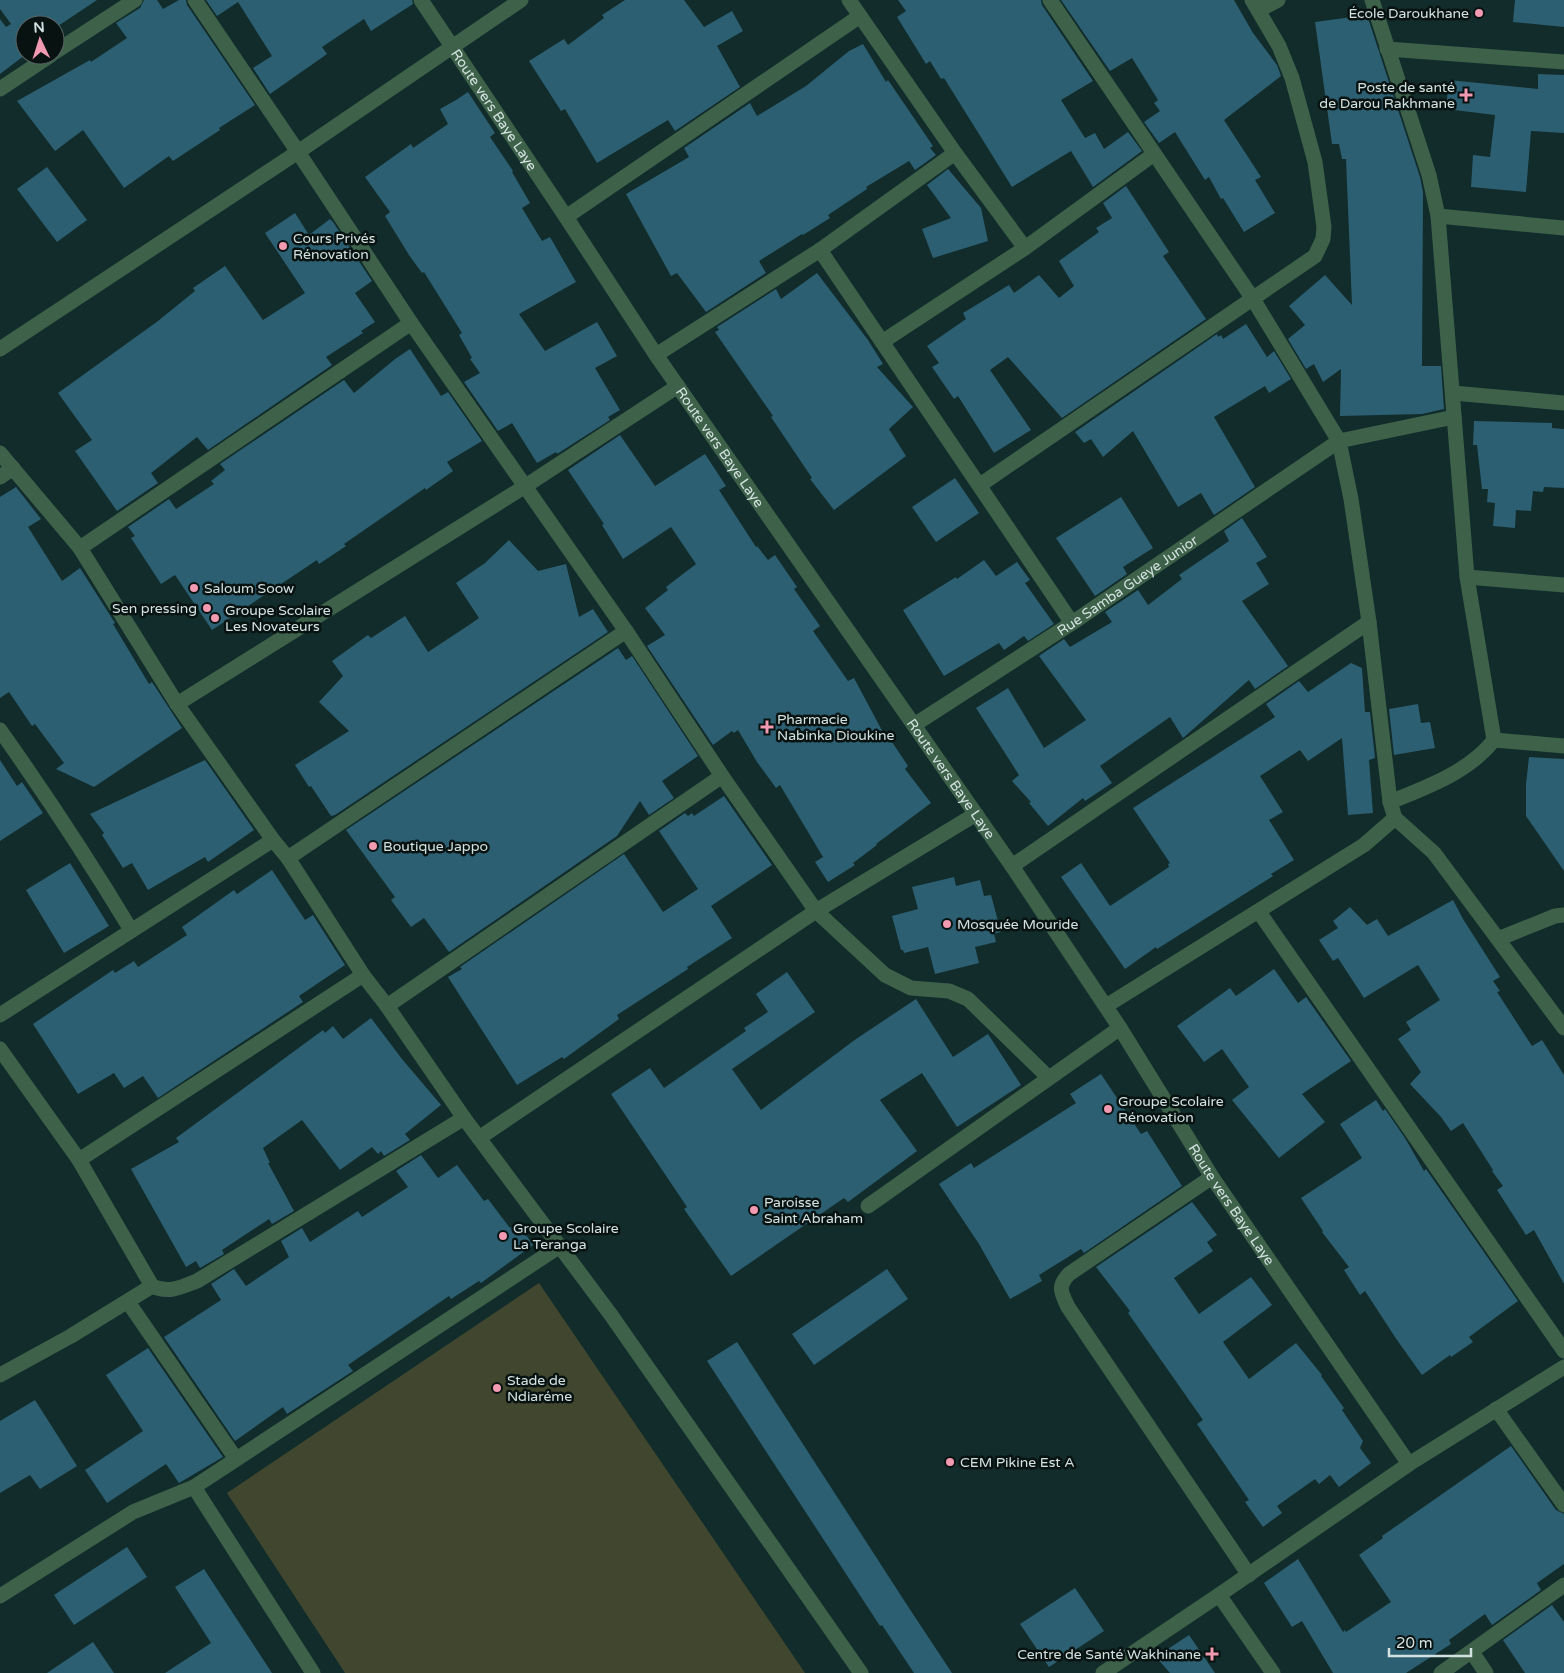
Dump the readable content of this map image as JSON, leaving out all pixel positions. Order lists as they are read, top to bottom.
{
  "streets": {
    "street": ["Route vers Baye Laye", "Rue Samba Gueye Junior"]
  },
  "crossings": [
    ["Route vers Baye Laye", "Rue Samba Gueye Junior"]
  ],
  "places": {
    "other": [
      "École Daroukhane",
      "Cours Privés Rénovation",
      "Saloum Soow",
      "Sen pressing",
      "Groupe Scolaire Les Novateurs",
      "Boutique Jappo",
      "Mosquée Mouride",
      "Groupe Scolaire Rénovation",
      "Paroisse Saint Abraham",
      "Groupe Scolaire La Teranga",
      "Stade de Ndiaréme",
      "CEM Pikine Est A"
    ],
    "health": ["Poste de santé de Darou Rakhmane", "Pharmacie Nabinka Dioukine", "Centre de Santé Wakhinane"]
  },
  "scale_bar": "20 m",
  "north": "top"
}
